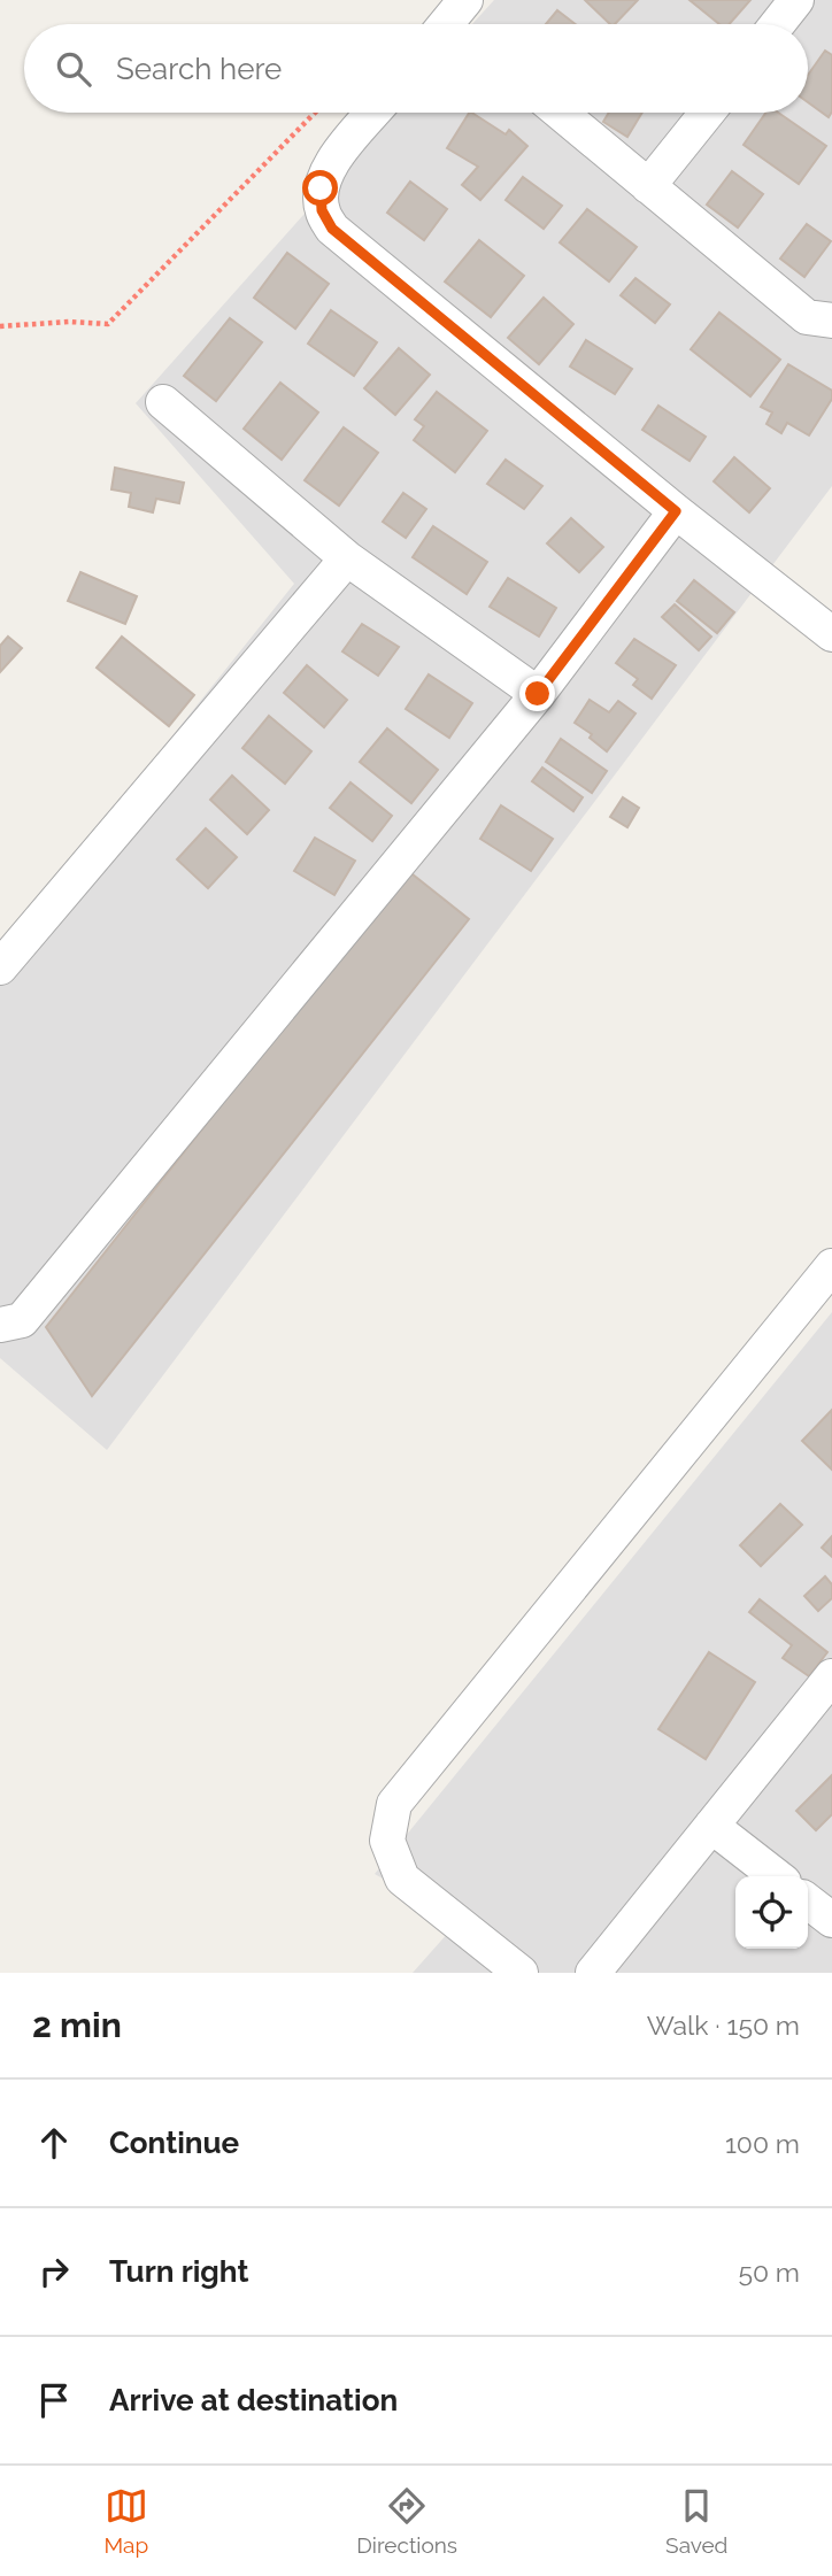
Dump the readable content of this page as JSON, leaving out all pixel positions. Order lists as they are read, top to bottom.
{
  "page": {
    "search": "Search here",
    "heading": ["2 min", "Walk · 150 m"],
    "list": [
      ["Continue", "100 m"],
      ["Turn right", "50 m"],
      "Arrive at destination"
    ],
    "nav": ["Map", "Directions", "Saved"]
  }
}
